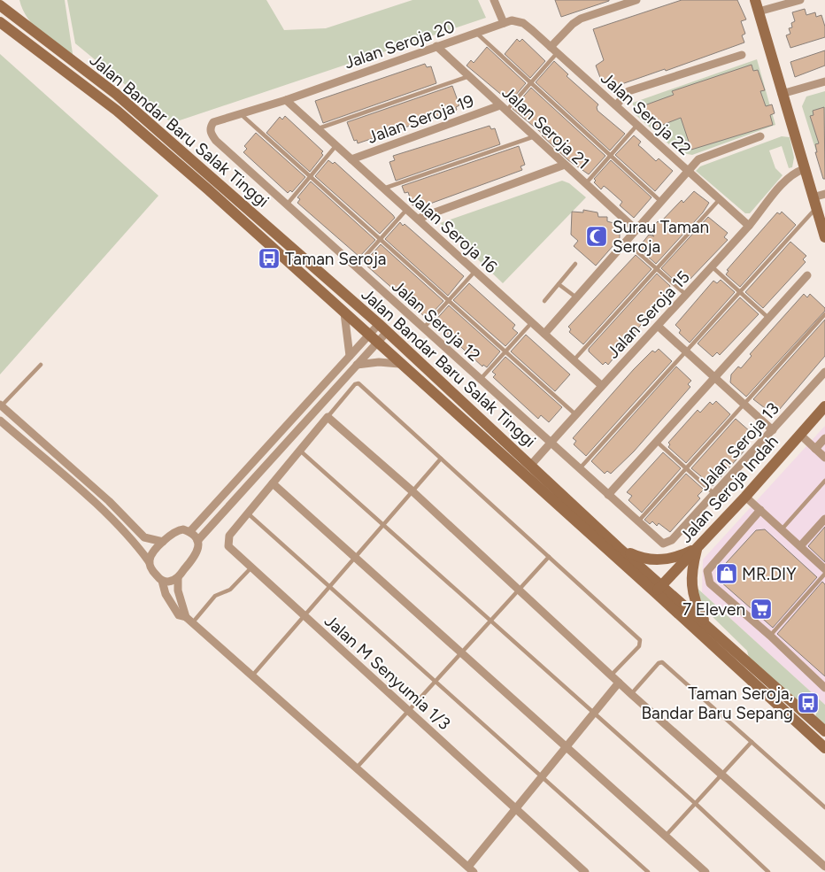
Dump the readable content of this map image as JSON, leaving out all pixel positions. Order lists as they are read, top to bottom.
{
  "streets": {
    "main road": ["Jalan Bandar Baru Salak Tinggi", "Jalan Seroja Indah"],
    "street": [
      "Jalan Seroja 20",
      "Jalan Seroja 22",
      "Jalan Seroja 19",
      "Jalan Seroja 21",
      "Jalan Seroja 16",
      "Jalan Seroja 15",
      "Jalan Seroja 12",
      "Jalan Seroja 13",
      "Jalan M Senyumia 1/3"
    ]
  },
  "crossings": [
    ["Jalan Seroja 20", "Jalan Seroja 22"],
    ["Jalan Seroja 20", "Jalan Seroja 21"],
    ["Jalan Seroja 20", "Jalan Seroja 16"],
    ["Jalan Seroja 20", "Jalan Seroja 12"],
    ["Jalan Seroja 22", "Jalan Seroja 15"],
    ["Jalan Seroja 19", "Jalan Seroja 21"],
    ["Jalan Seroja 19", "Jalan Seroja 16"],
    ["Jalan Bandar Baru Salak Tinggi", "Jalan Seroja 15"],
    ["Jalan Bandar Baru Salak Tinggi", "Jalan Seroja Indah"],
    ["Jalan Seroja 16", "Jalan Seroja 15"],
    ["Jalan Seroja 16", "Jalan Seroja 12"],
    ["Jalan Seroja 15", "Jalan Seroja 12"],
    ["Jalan Seroja 12", "Jalan Seroja 13"]
  ],
  "places": {
    "mosque": ["Surau Taman Seroja"],
    "bus stop": ["Taman Seroja", "Taman Seroja, Bandar Baru Sepang"],
    "shop": ["MR.DIY"],
    "supermarket": ["7 Eleven"]
  }
}
